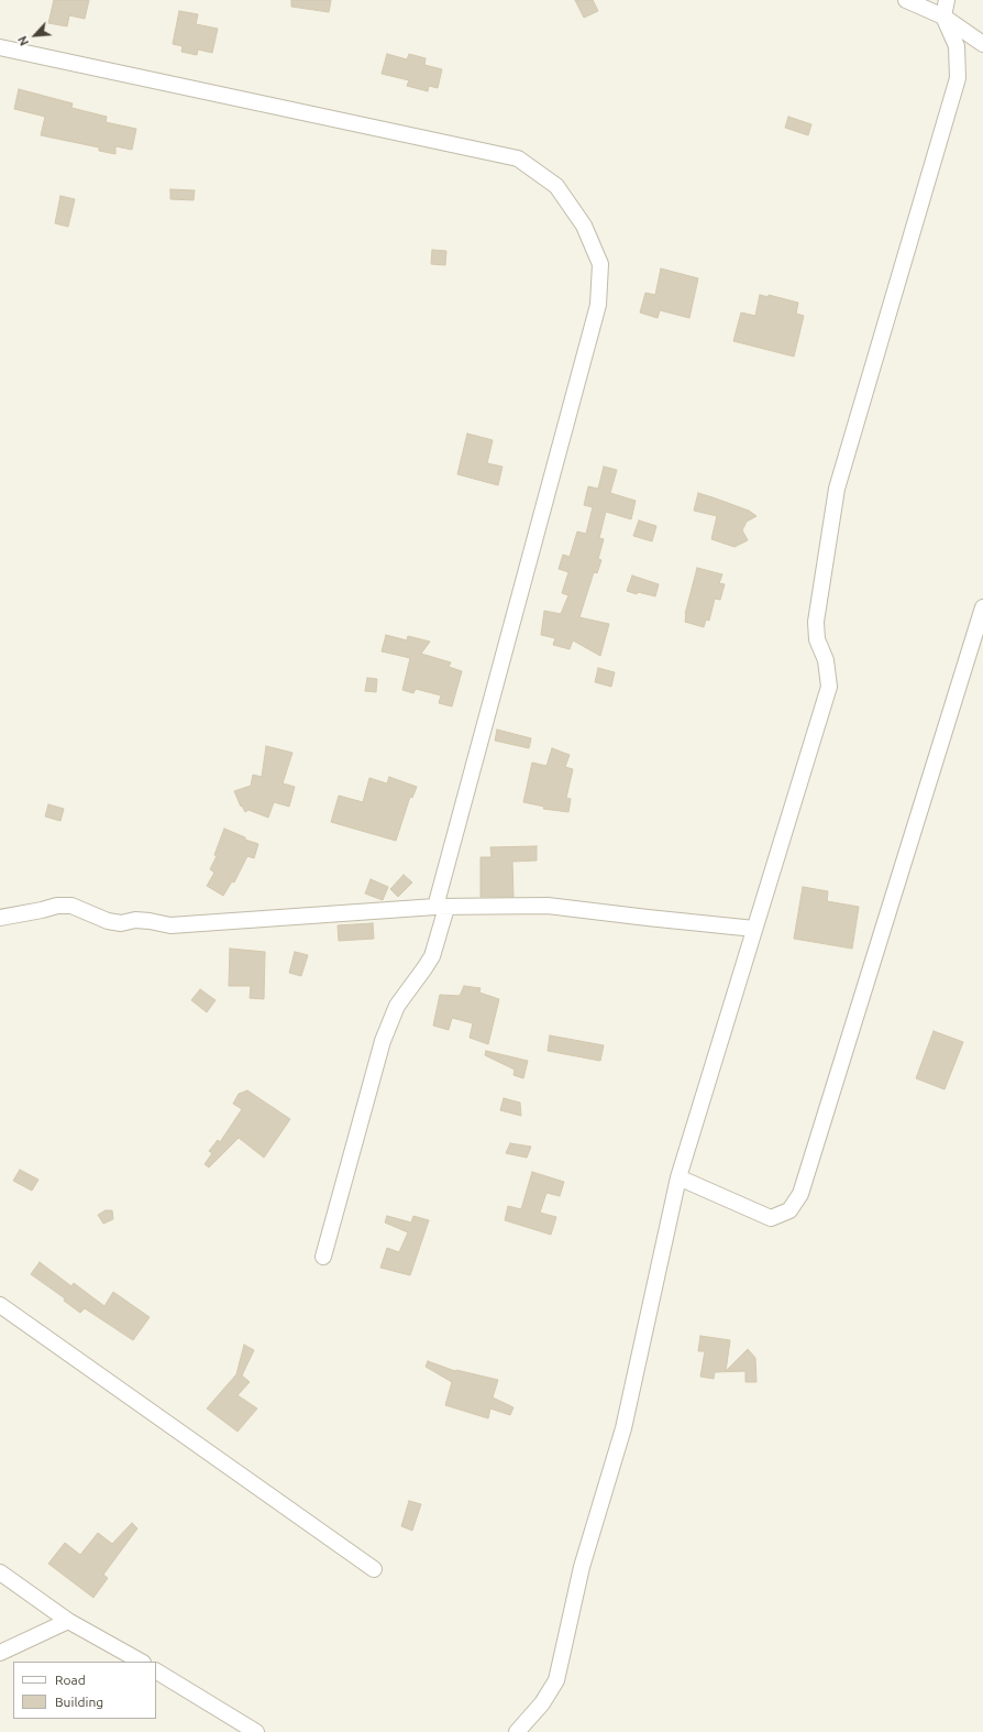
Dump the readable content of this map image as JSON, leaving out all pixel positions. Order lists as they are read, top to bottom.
{
  "legend": ["Road", "Building"],
  "north": "bottom left"
}
